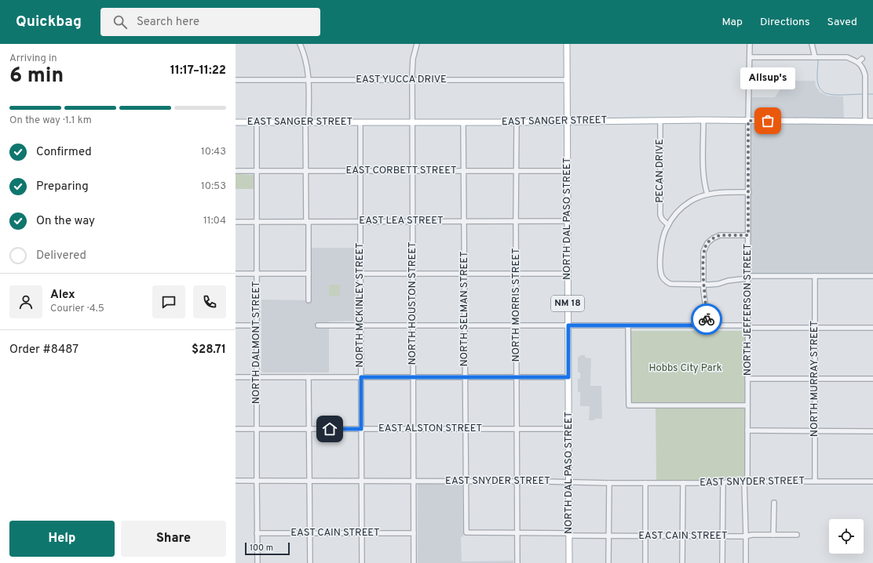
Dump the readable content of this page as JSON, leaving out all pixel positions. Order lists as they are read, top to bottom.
{
  "streets": {
    "main road": ["EAST SANGER STREET", "NORTH DAL PASO STREET", "NM 18"],
    "street": [
      "EAST YUCCA DRIVE",
      "EAST CORBETT STREET",
      "PECAN DRIVE",
      "EAST LEA STREET",
      "NORTH HOUSTON STREET",
      "NORTH MCKINLEY STREET",
      "NORTH MORRIS STREET",
      "NORTH SELMAN STREET",
      "NORTH JEFFERSON STREET",
      "NORTH DALMONT STREET",
      "NORTH MURRAY STREET",
      "EAST ALSTON STREET",
      "EAST SNYDER STREET",
      "EAST CAIN STREET"
    ]
  },
  "crossings": [
    ["EAST YUCCA DRIVE", "NORTH DAL PASO STREET"],
    ["EAST YUCCA DRIVE", "NORTH HOUSTON STREET"],
    ["EAST SANGER STREET", "PECAN DRIVE"],
    ["EAST SANGER STREET", "NORTH DAL PASO STREET"],
    ["EAST SANGER STREET", "NORTH HOUSTON STREET"],
    ["EAST SANGER STREET", "NORTH MCKINLEY STREET"],
    ["EAST SANGER STREET", "NORTH MORRIS STREET"],
    ["EAST SANGER STREET", "NORTH SELMAN STREET"],
    ["EAST SANGER STREET", "NORTH JEFFERSON STREET"],
    ["EAST SANGER STREET", "NORTH DALMONT STREET"],
    ["EAST CORBETT STREET", "NORTH DAL PASO STREET"],
    ["EAST CORBETT STREET", "NORTH HOUSTON STREET"],
    ["EAST CORBETT STREET", "NORTH MCKINLEY STREET"],
    ["EAST CORBETT STREET", "NORTH MORRIS STREET"],
    ["EAST CORBETT STREET", "NORTH SELMAN STREET"],
    ["EAST CORBETT STREET", "NORTH DALMONT STREET"],
    ["NORTH DAL PASO STREET", "EAST LEA STREET"],
    ["NORTH DAL PASO STREET", "EAST ALSTON STREET"],
    ["NORTH DAL PASO STREET", "EAST SNYDER STREET"],
    ["NORTH DAL PASO STREET", "EAST CAIN STREET"],
    ["EAST LEA STREET", "NORTH HOUSTON STREET"],
    ["EAST LEA STREET", "NORTH MCKINLEY STREET"],
    ["EAST LEA STREET", "NORTH MORRIS STREET"],
    ["EAST LEA STREET", "NORTH SELMAN STREET"],
    ["EAST LEA STREET", "NORTH DALMONT STREET"],
    ["NORTH HOUSTON STREET", "EAST ALSTON STREET"],
    ["NORTH HOUSTON STREET", "EAST SNYDER STREET"],
    ["NORTH HOUSTON STREET", "EAST CAIN STREET"],
    ["NORTH MCKINLEY STREET", "EAST ALSTON STREET"],
    ["NORTH MCKINLEY STREET", "EAST SNYDER STREET"],
    ["NORTH MCKINLEY STREET", "EAST CAIN STREET"],
    ["NORTH MORRIS STREET", "EAST ALSTON STREET"],
    ["NORTH MORRIS STREET", "EAST SNYDER STREET"],
    ["NORTH MORRIS STREET", "EAST CAIN STREET"],
    ["NORTH SELMAN STREET", "EAST ALSTON STREET"],
    ["NORTH SELMAN STREET", "EAST SNYDER STREET"],
    ["NORTH SELMAN STREET", "EAST CAIN STREET"],
    ["NORTH JEFFERSON STREET", "EAST SNYDER STREET"],
    ["NORTH JEFFERSON STREET", "EAST CAIN STREET"],
    ["NORTH DALMONT STREET", "EAST ALSTON STREET"],
    ["NORTH DALMONT STREET", "EAST SNYDER STREET"],
    ["NORTH DALMONT STREET", "EAST CAIN STREET"],
    ["NORTH MURRAY STREET", "EAST SNYDER STREET"]
  ],
  "parks": ["Hobbs City Park"],
  "places": ["Allsup's"],
  "scale_bar": "100 m",
  "page": {
    "header": "Quickbag",
    "search": "Search here",
    "nav": ["Map", "Directions", "Saved"],
    "heading": ["6 min", "Arriving in", "11:17–11:22"],
    "panel": [
      "Alex",
      "Courier · 4.5",
      "Order #8487",
      "$28.71"
    ],
    "bubble": "Allsup's",
    "bar": "On the way · 1.1 km",
    "list": [
      ["Confirmed", "10:43"],
      ["Preparing", "10:53"],
      ["On the way", "11:04"],
      "Delivered"
    ],
    "buttons": ["Help", "Share"],
    "scale": "100 m"
  }
}
